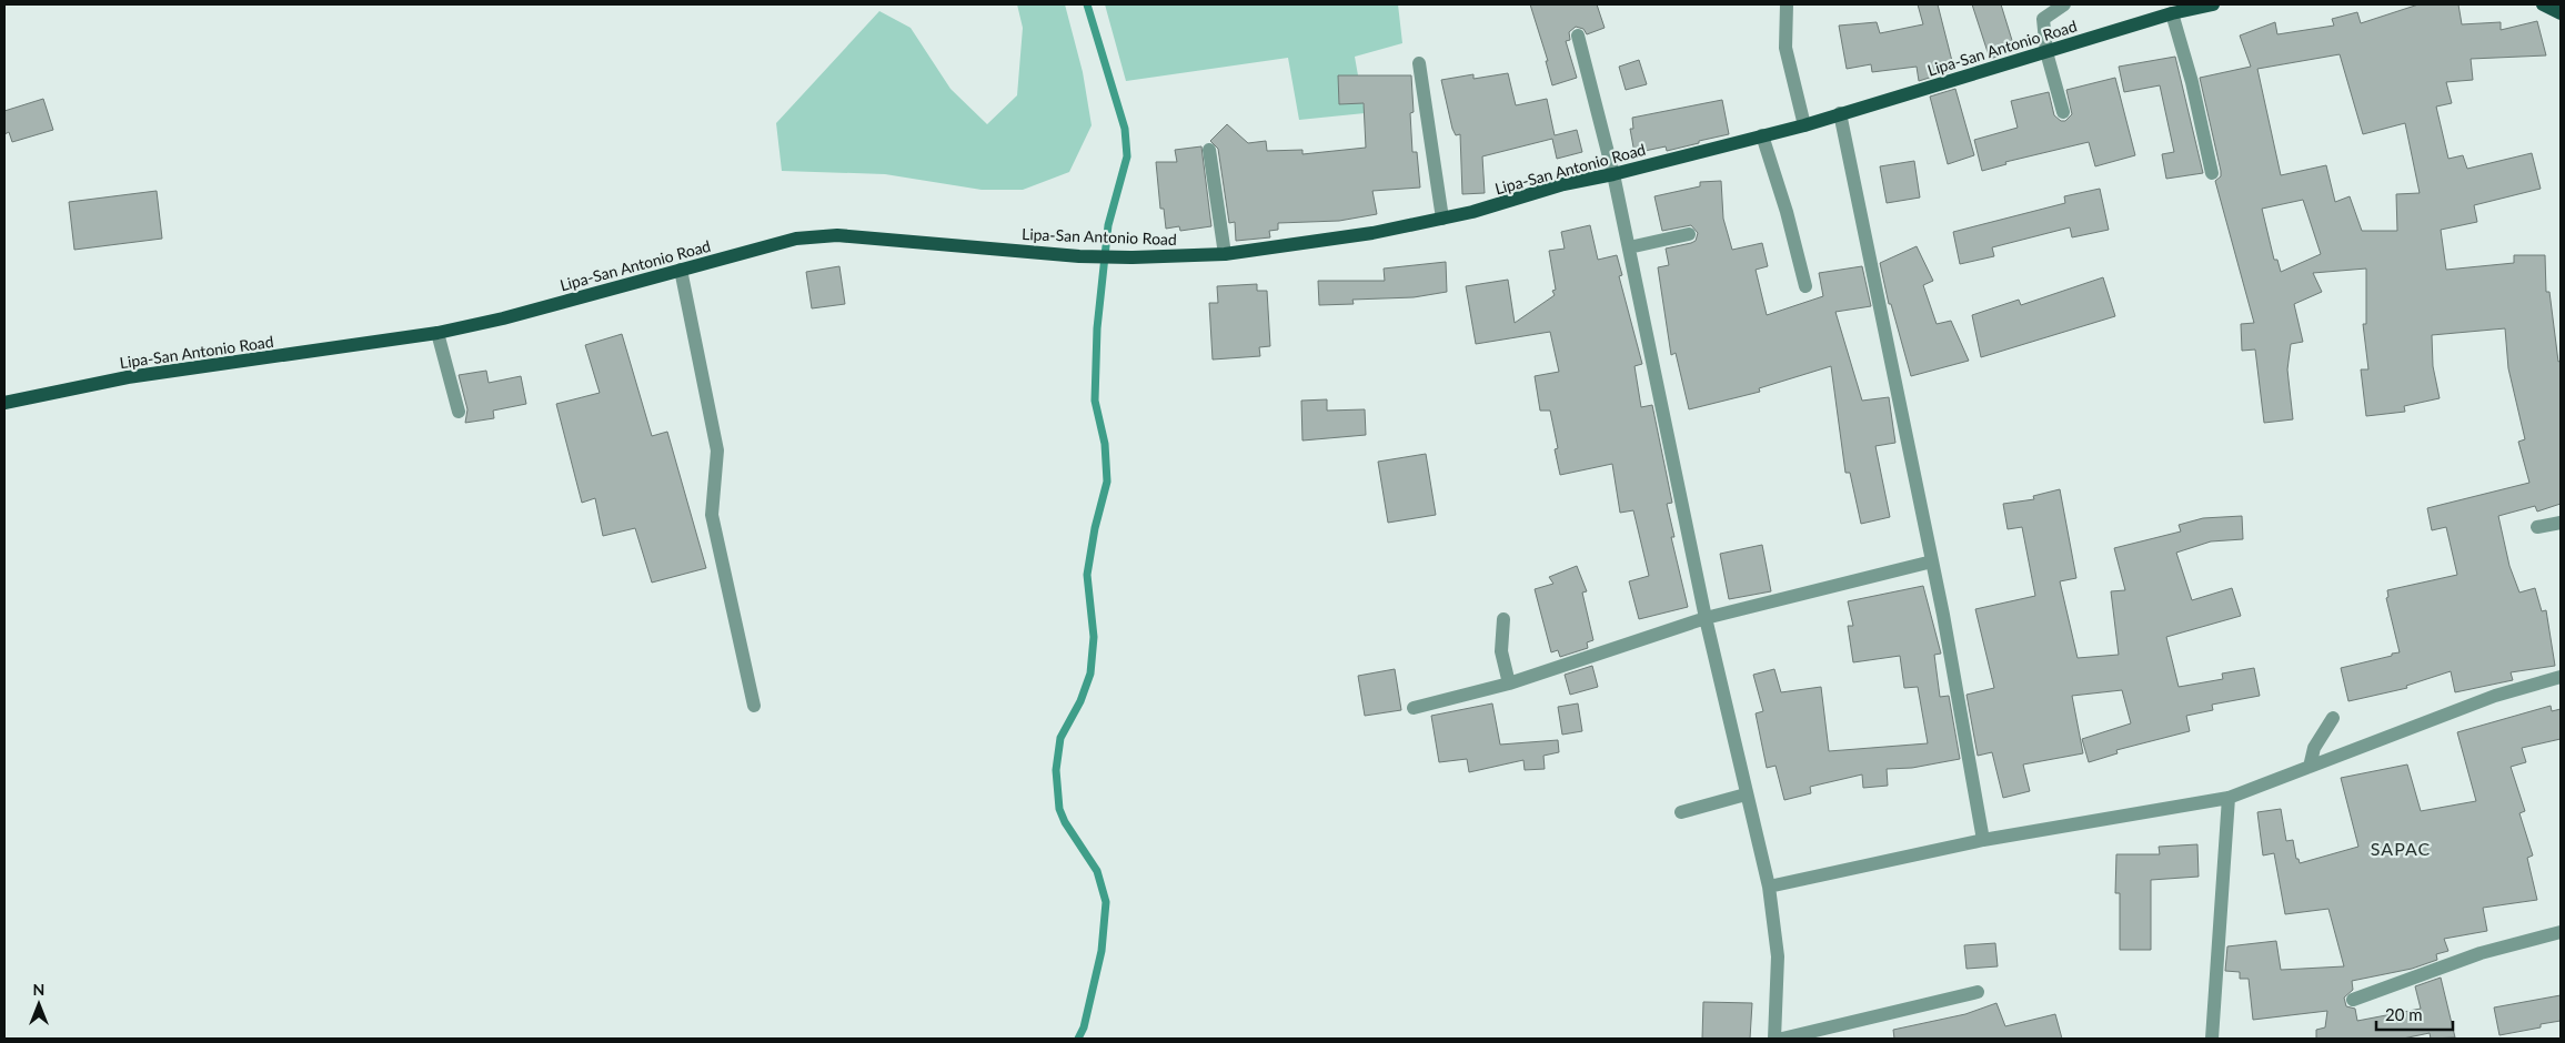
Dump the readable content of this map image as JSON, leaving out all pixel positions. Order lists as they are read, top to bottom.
{
  "streets": {
    "main road": ["Lipa-San Antonio Road"]
  },
  "districts": ["SAPAC"],
  "scale_bar": "20 m",
  "north": "top"
}
